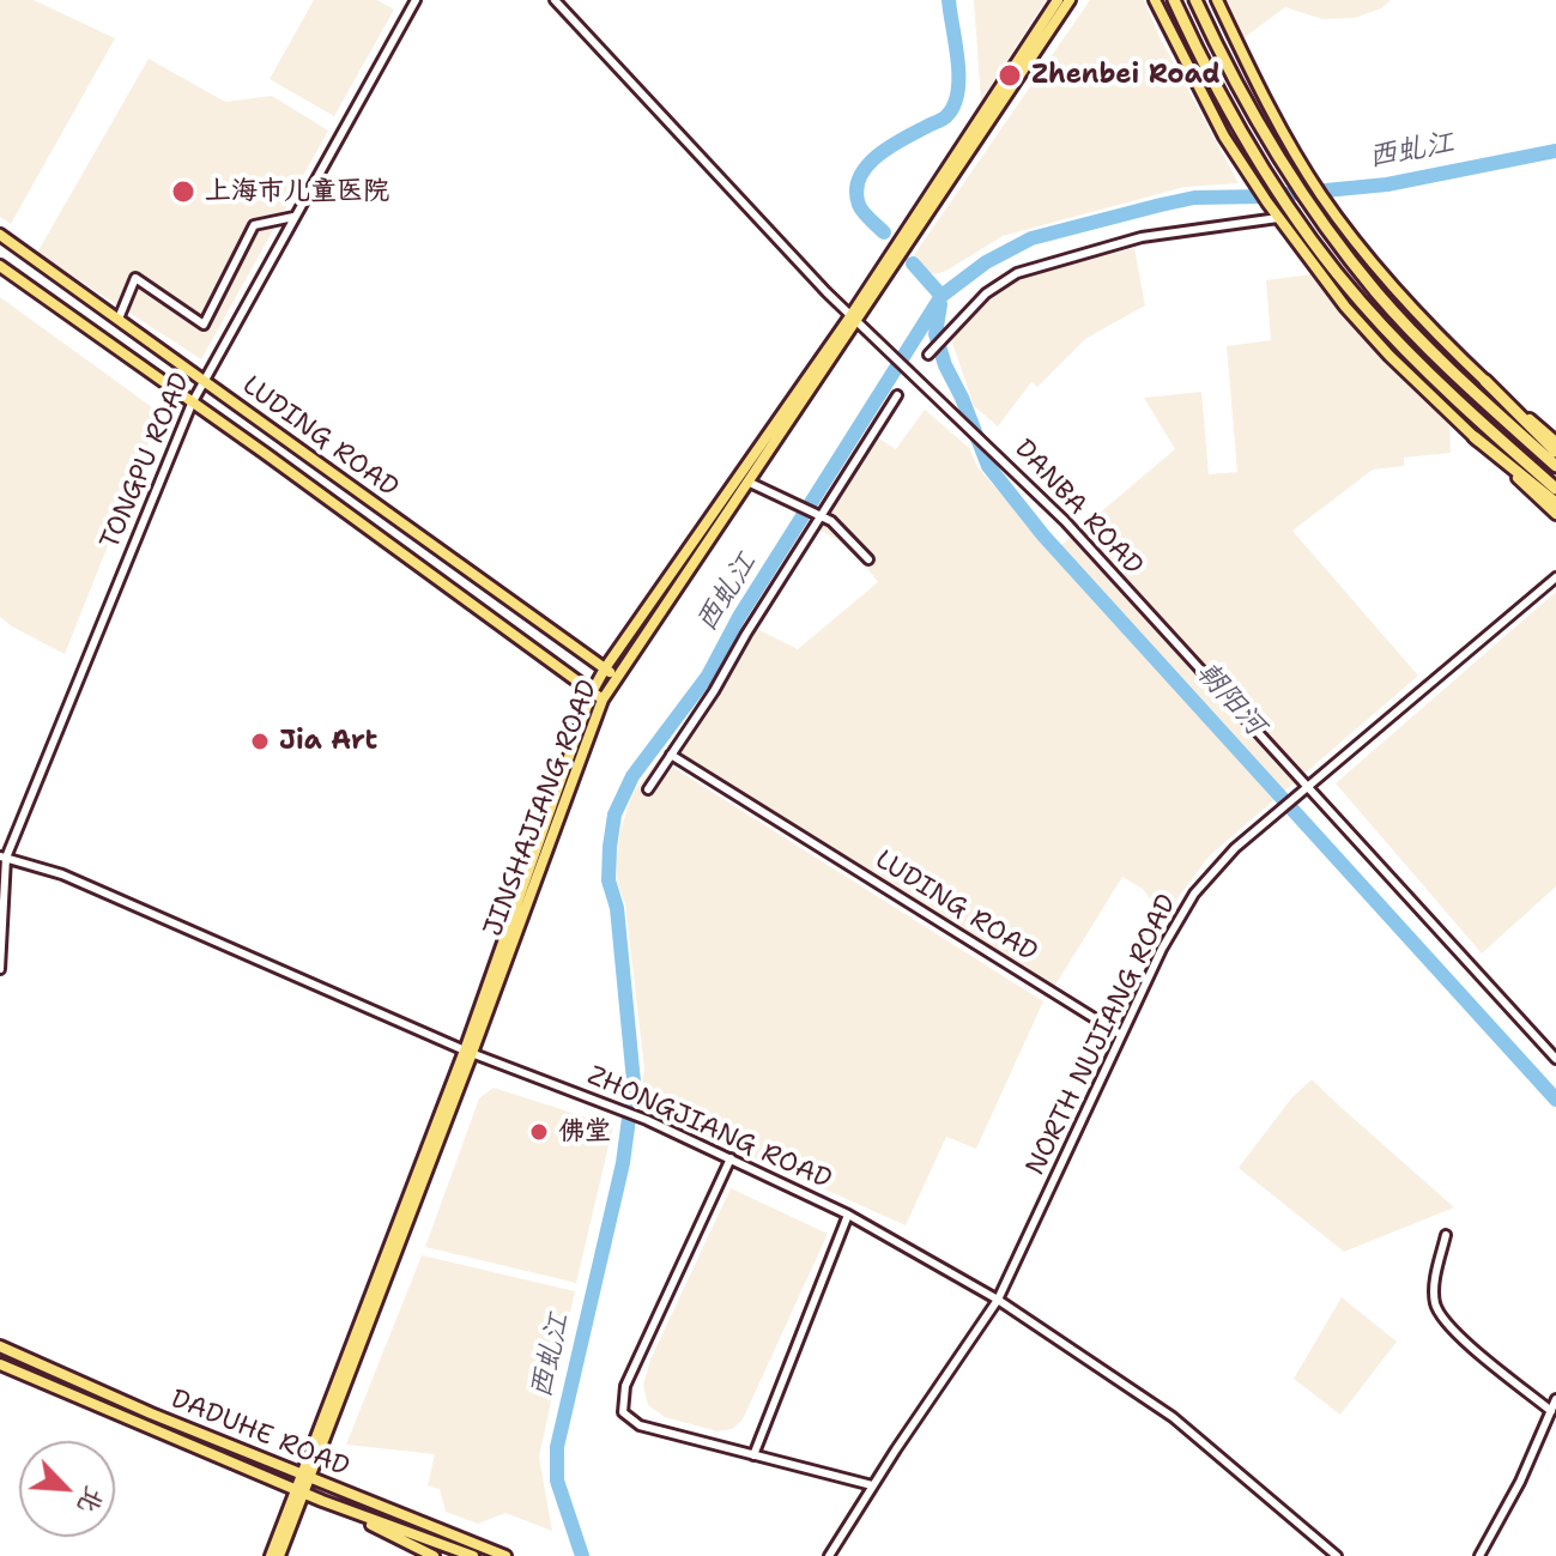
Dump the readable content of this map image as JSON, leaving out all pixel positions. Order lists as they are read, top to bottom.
{
  "streets": {
    "main road": ["LUDING ROAD", "JINSHAJIANG ROAD", "DADUHE ROAD"],
    "street": [
      "TONGPU ROAD",
      "DANBA ROAD",
      "NORTH NUJIANG ROAD",
      "ZHONGJIANG ROAD"
    ]
  },
  "crossings": [
    ["LUDING ROAD", "TONGPU ROAD"],
    ["LUDING ROAD", "JINSHAJIANG ROAD"],
    ["LUDING ROAD", "NORTH NUJIANG ROAD"],
    ["TONGPU ROAD", "ZHONGJIANG ROAD"],
    ["DANBA ROAD", "JINSHAJIANG ROAD"],
    ["DANBA ROAD", "NORTH NUJIANG ROAD"],
    ["JINSHAJIANG ROAD", "ZHONGJIANG ROAD"],
    ["JINSHAJIANG ROAD", "DADUHE ROAD"],
    ["NORTH NUJIANG ROAD", "ZHONGJIANG ROAD"]
  ],
  "water": ["西虬江", "朝阳河"],
  "places": [
    "Zhenbei Road",
    "上海市儿童医院",
    "Jia Art",
    "佛堂"
  ],
  "north": "bottom right"
}
